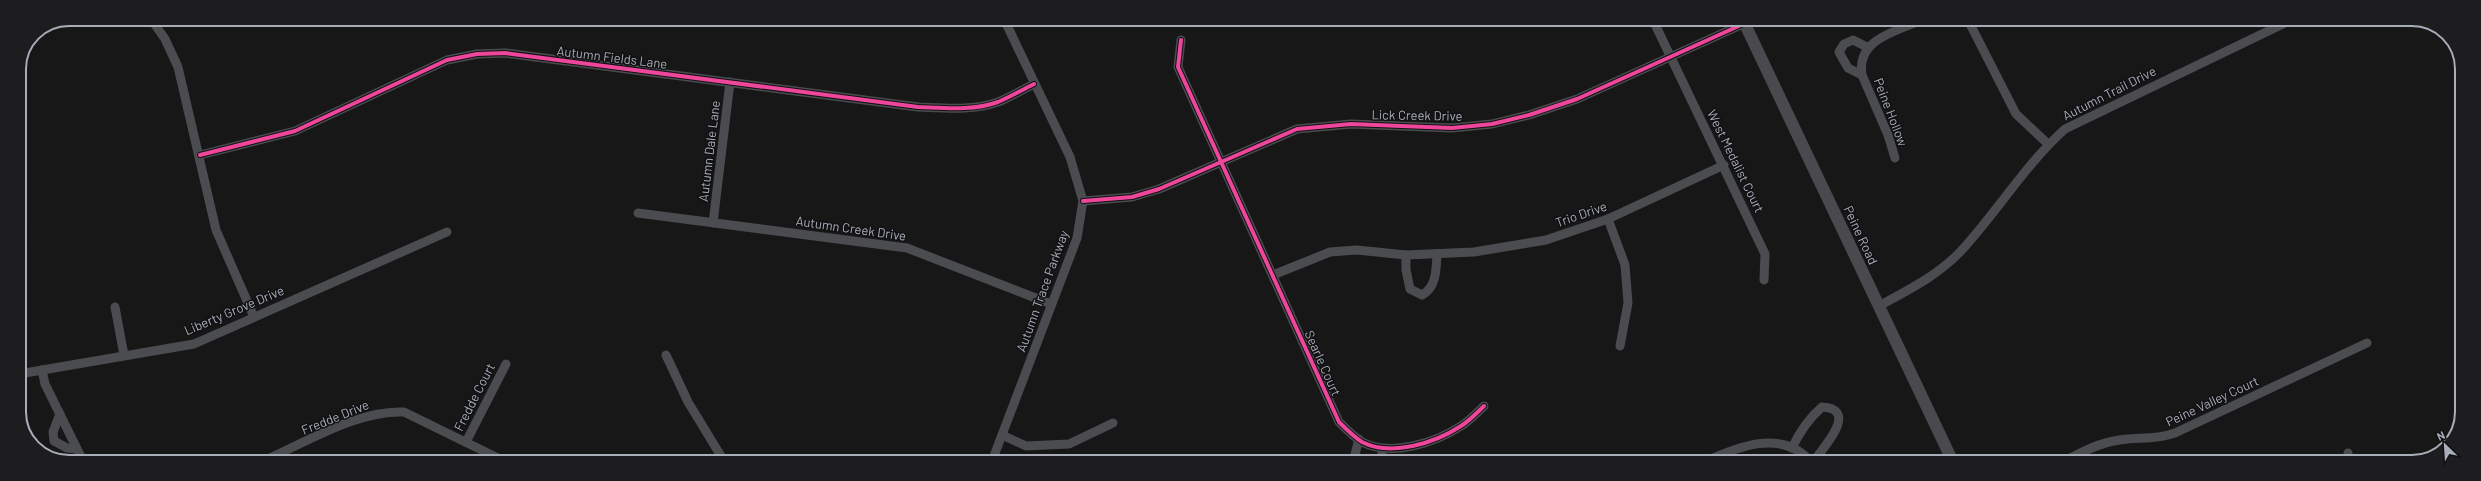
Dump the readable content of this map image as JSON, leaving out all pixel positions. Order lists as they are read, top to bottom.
{
  "streets": {
    "street": [
      "Autumn Fields Lane",
      "Autumn Trail Drive",
      "Peine Hollow",
      "Lick Creek Drive",
      "Autumn Dale Lane",
      "West Medalist Court",
      "Trio Drive",
      "Autumn Creek Drive",
      "Peine Road",
      "Autumn Trace Parkway",
      "Liberty Grove Drive",
      "Searle Court",
      "Fredde Court",
      "Peine Valley Court",
      "Fredde Drive"
    ]
  },
  "crossings": [
    ["Autumn Fields Lane", "Autumn Dale Lane"],
    ["Autumn Fields Lane", "Autumn Trace Parkway"],
    ["Autumn Trail Drive", "Peine Road"],
    ["Lick Creek Drive", "West Medalist Court"],
    ["Lick Creek Drive", "Autumn Trace Parkway"],
    ["Lick Creek Drive", "Searle Court"],
    ["Autumn Dale Lane", "Autumn Creek Drive"],
    ["West Medalist Court", "Trio Drive"],
    ["Trio Drive", "Searle Court"],
    ["Autumn Creek Drive", "Autumn Trace Parkway"],
    ["Fredde Court", "Fredde Drive"]
  ],
  "north": "top left"
}
